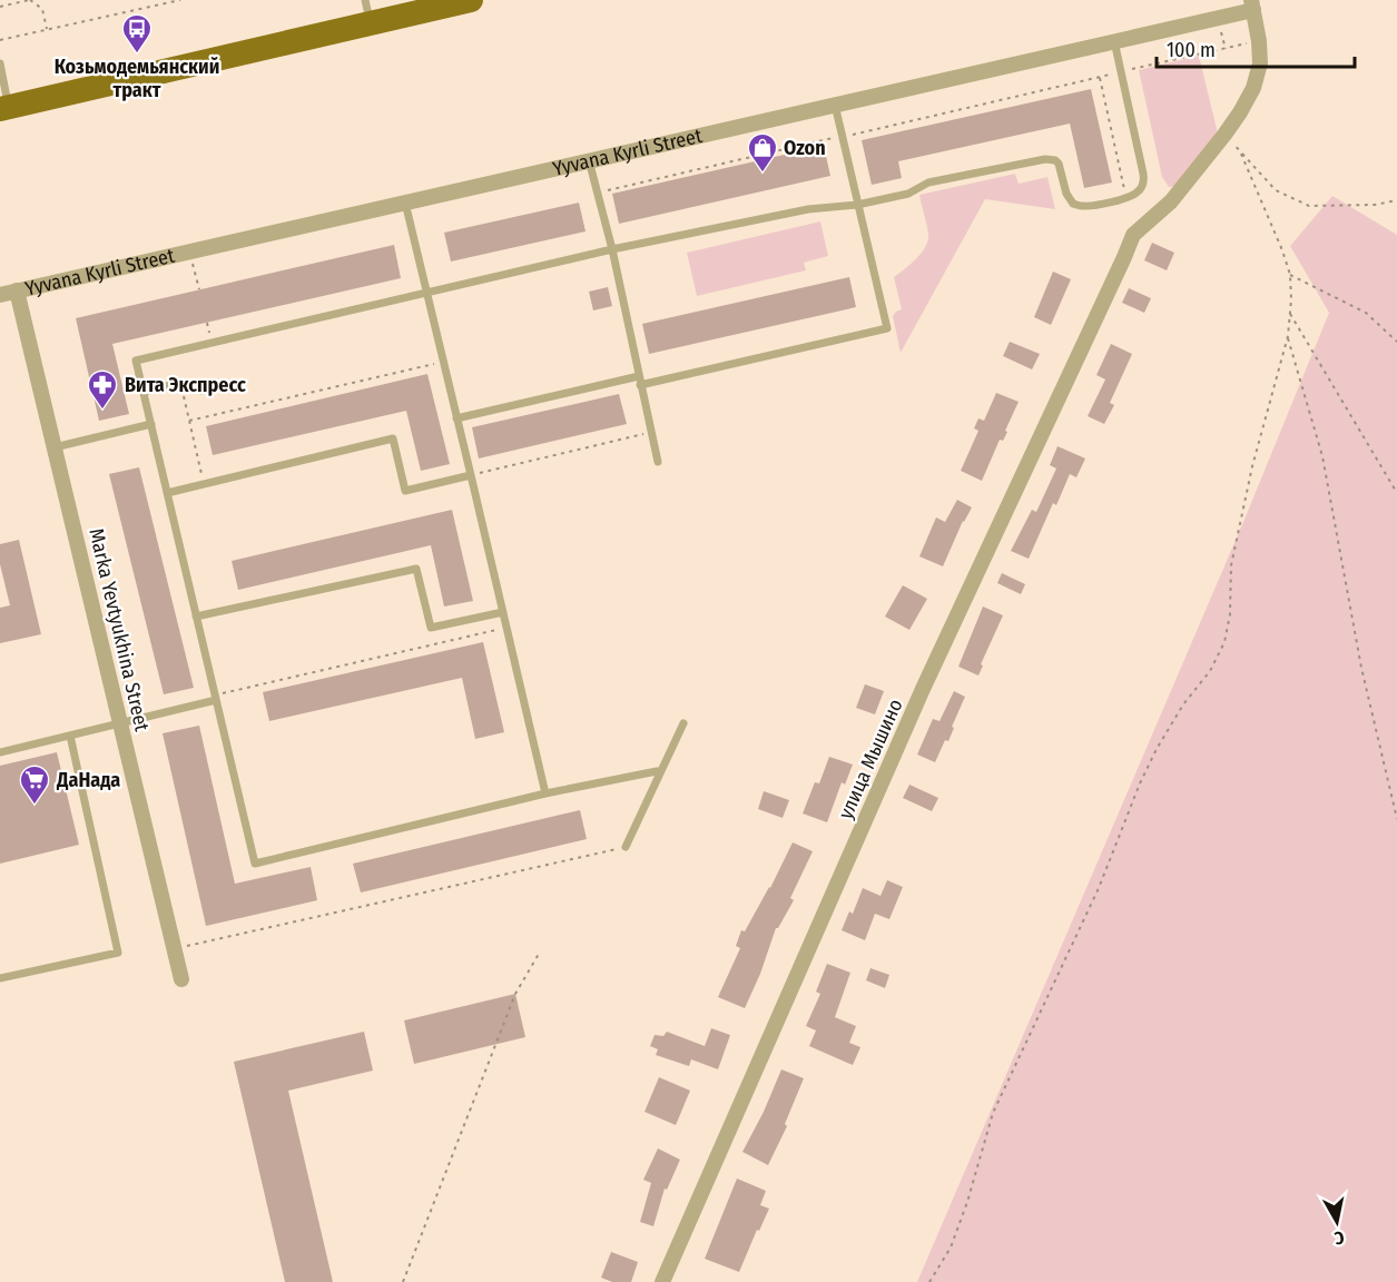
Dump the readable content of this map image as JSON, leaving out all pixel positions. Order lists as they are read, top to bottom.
{
  "streets": {
    "street": ["Yyvana Kyrli Street", "Marka Yevtyukhina Street", "улица Мышино"]
  },
  "crossings": [
    ["Yyvana Kyrli Street", "Marka Yevtyukhina Street"],
    ["Yyvana Kyrli Street", "улица Мышино"]
  ],
  "places": {
    "bus stop": ["Козьмодемьянский тракт"],
    "shop": ["Ozon"],
    "pharmacy": ["Вита Экспресс"],
    "supermarket": ["ДаНада"]
  },
  "scale_bar": "100 m",
  "north": "bottom"
}
